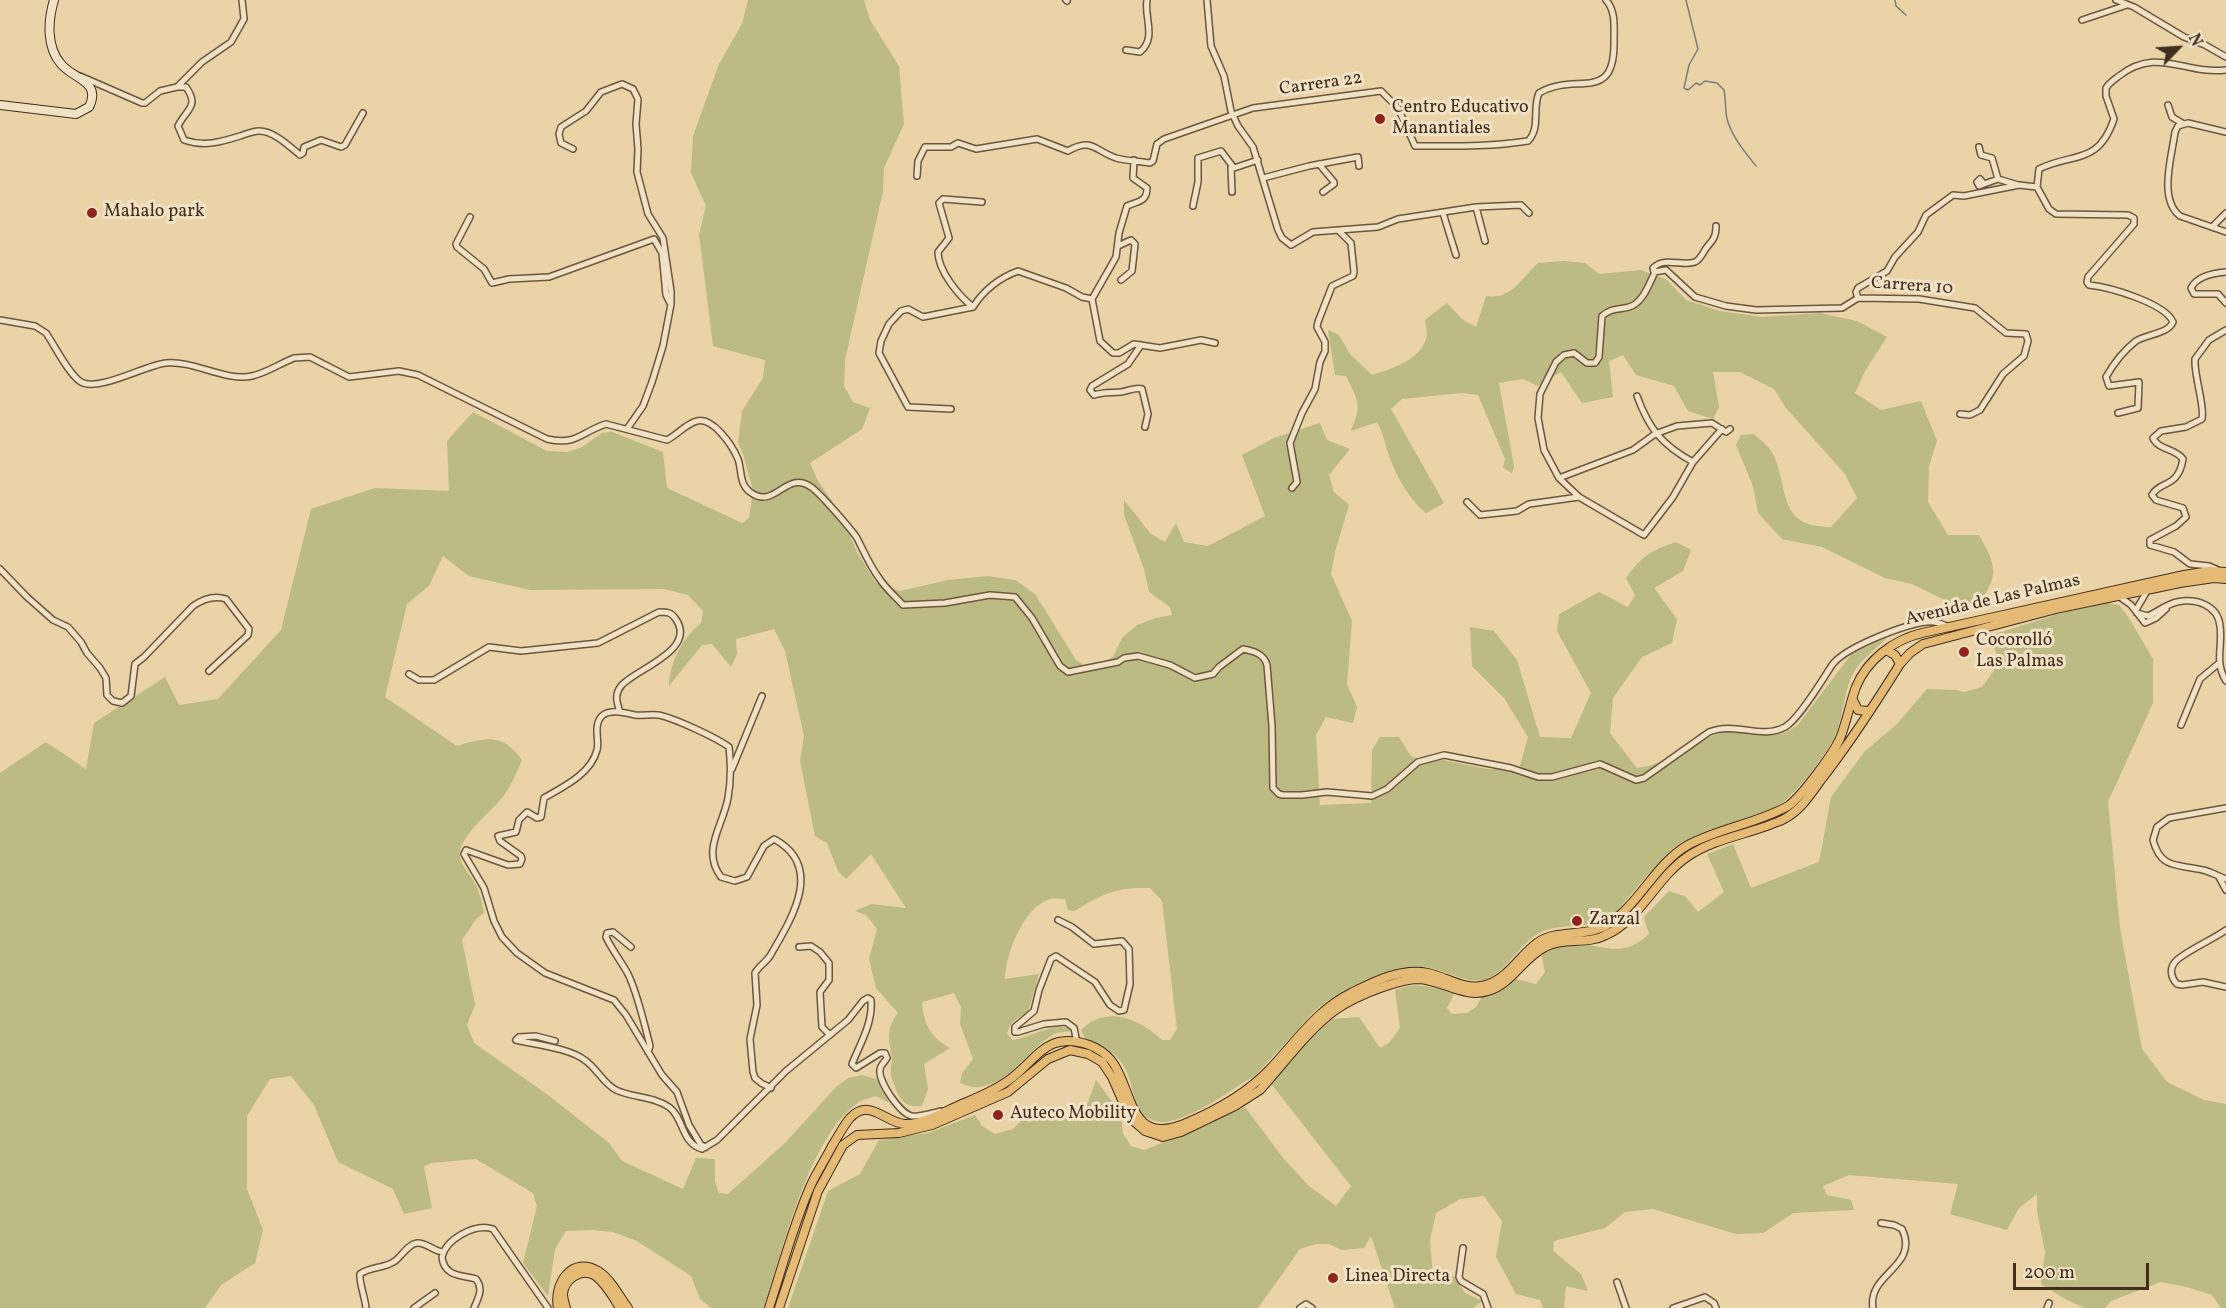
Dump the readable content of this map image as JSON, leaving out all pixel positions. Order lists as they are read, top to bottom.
{
  "streets": {
    "main road": ["Avenida de Las Palmas"],
    "street": ["Carrera 22", "Carrera 10"]
  },
  "places": [
    "Centro Educativo Manantiales",
    "Mahalo park",
    "Cocorolló Las Palmas",
    "Zarzal",
    "Auteco Mobility",
    "Linea Directa"
  ],
  "scale_bar": "200 m",
  "north": "top right"
}
